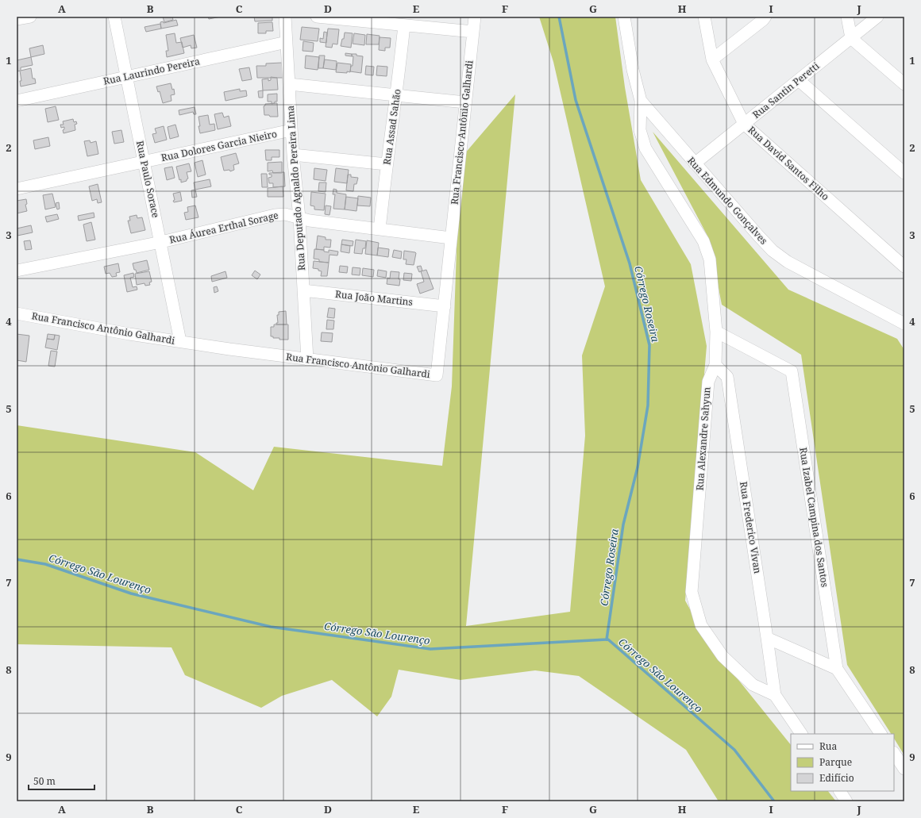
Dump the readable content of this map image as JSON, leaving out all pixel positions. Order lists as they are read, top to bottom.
{
  "streets": {
    "street": [
      "Rua Laurindo Pereira",
      "Rua Santin Peretti",
      "Rua Assad Sahão",
      "Rua Francisco Antônio Galhardi",
      "Rua Dolores Garcia Nieiro",
      "Rua David Santos Filho",
      "Rua Paulo Sorace",
      "Rua Deputado Agnaldo Pereira Lima",
      "Rua Edmundo Gonçalves",
      "Rua Áurea Erthal Sorage",
      "Rua João Martins",
      "Rua Alexandre Sahyun",
      "Rua Izabel Campina dos Santos",
      "Rua Frederico Vivan"
    ]
  },
  "crossings": [
    ["Rua Laurindo Pereira", "Rua Paulo Sorace"],
    ["Rua Laurindo Pereira", "Rua Deputado Agnaldo Pereira Lima"],
    ["Rua Santin Peretti", "Rua David Santos Filho"],
    ["Rua Santin Peretti", "Rua Edmundo Gonçalves"],
    ["Rua Assad Sahão", "Rua Áurea Erthal Sorage"],
    ["Rua Francisco Antônio Galhardi", "Rua Paulo Sorace"],
    ["Rua Francisco Antônio Galhardi", "Rua Deputado Agnaldo Pereira Lima"],
    ["Rua Francisco Antônio Galhardi", "Rua Áurea Erthal Sorage"],
    ["Rua Francisco Antônio Galhardi", "Rua João Martins"],
    ["Rua Dolores Garcia Nieiro", "Rua Paulo Sorace"],
    ["Rua Dolores Garcia Nieiro", "Rua Deputado Agnaldo Pereira Lima"],
    ["Rua Paulo Sorace", "Rua Áurea Erthal Sorage"],
    ["Rua Deputado Agnaldo Pereira Lima", "Rua Áurea Erthal Sorage"],
    ["Rua Deputado Agnaldo Pereira Lima", "Rua João Martins"],
    ["Rua Edmundo Gonçalves", "Rua Alexandre Sahyun"],
    ["Rua Alexandre Sahyun", "Rua Izabel Campina dos Santos"],
    ["Rua Alexandre Sahyun", "Rua Frederico Vivan"]
  ],
  "water": ["Córrego Roseira", "Córrego São Lourenço"],
  "legend": ["Rua", "Parque", "Edifício"],
  "scale_bar": "50 m",
  "grid": {
    "columns": [
      "A",
      "B",
      "C",
      "D",
      "E",
      "F",
      "G",
      "H",
      "I",
      "J"
    ],
    "rows": [
      "1",
      "2",
      "3",
      "4",
      "5",
      "6",
      "7",
      "8",
      "9"
    ]
  }
}
